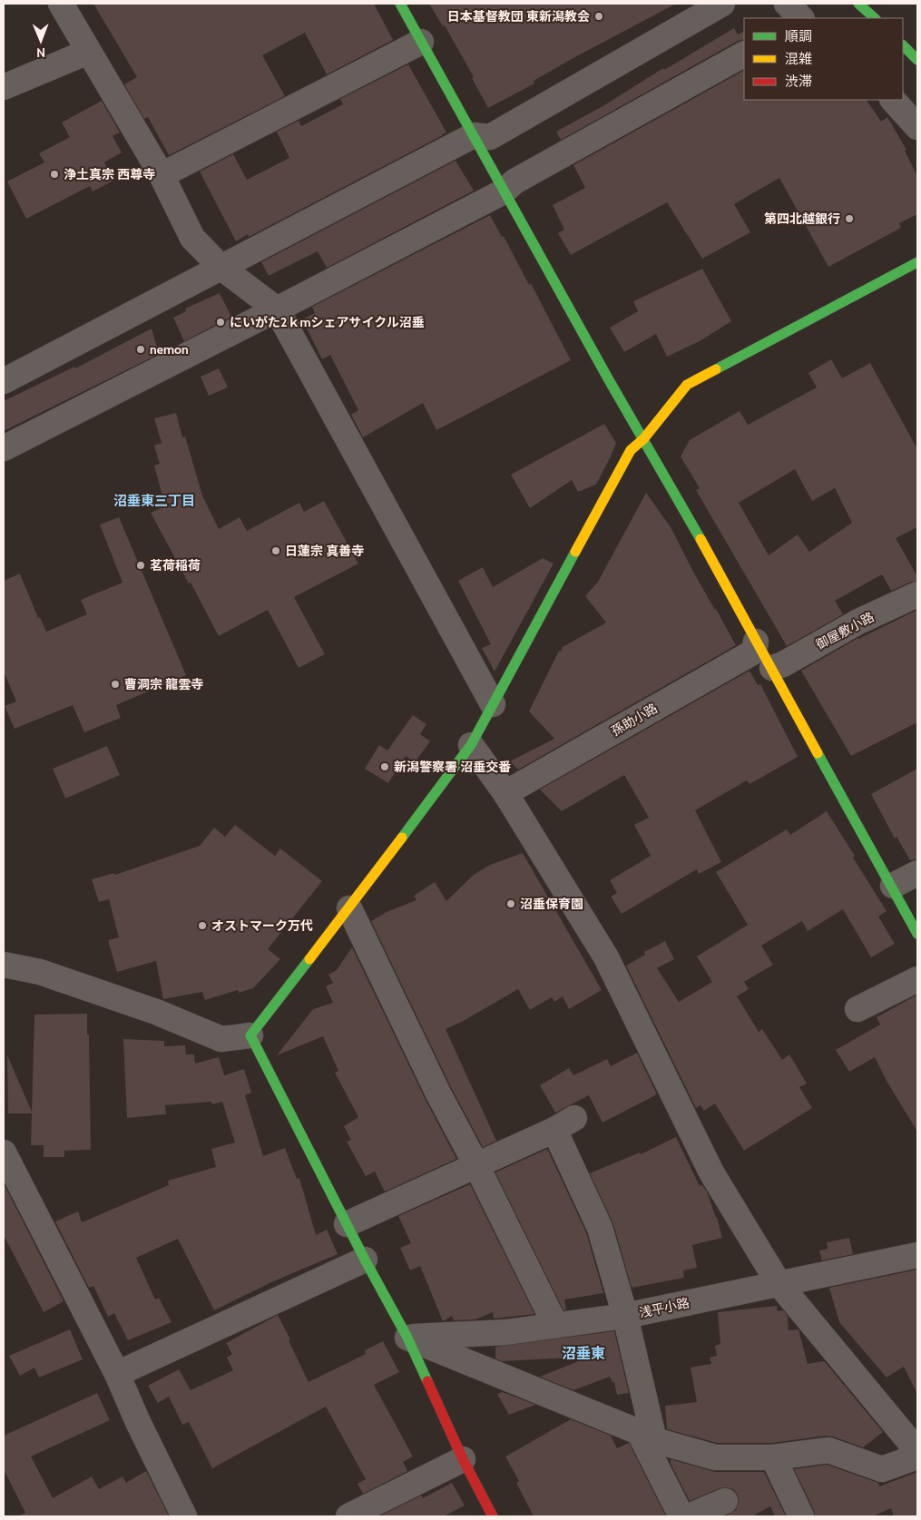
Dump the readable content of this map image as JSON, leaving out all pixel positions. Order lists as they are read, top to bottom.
{
  "streets": {
    "street": ["御屋敷小路", "孫助小路", "浅平小路"]
  },
  "districts": ["沼垂東三丁目", "沼垂東"],
  "places": [
    "日本基督教団 東新潟教会",
    "浄土真宗 西尊寺",
    "第四北越銀行",
    "にいがた2ｋmシェアサイクル沼垂",
    "nemon",
    "日蓮宗 真善寺",
    "茗荷稲荷",
    "曹洞宗 龍雲寺",
    "新潟警察署 沼垂交番",
    "沼垂保育園",
    "オストマーク万代"
  ],
  "legend": ["順調", "混雑", "渋滞"],
  "north": "bottom"
}
